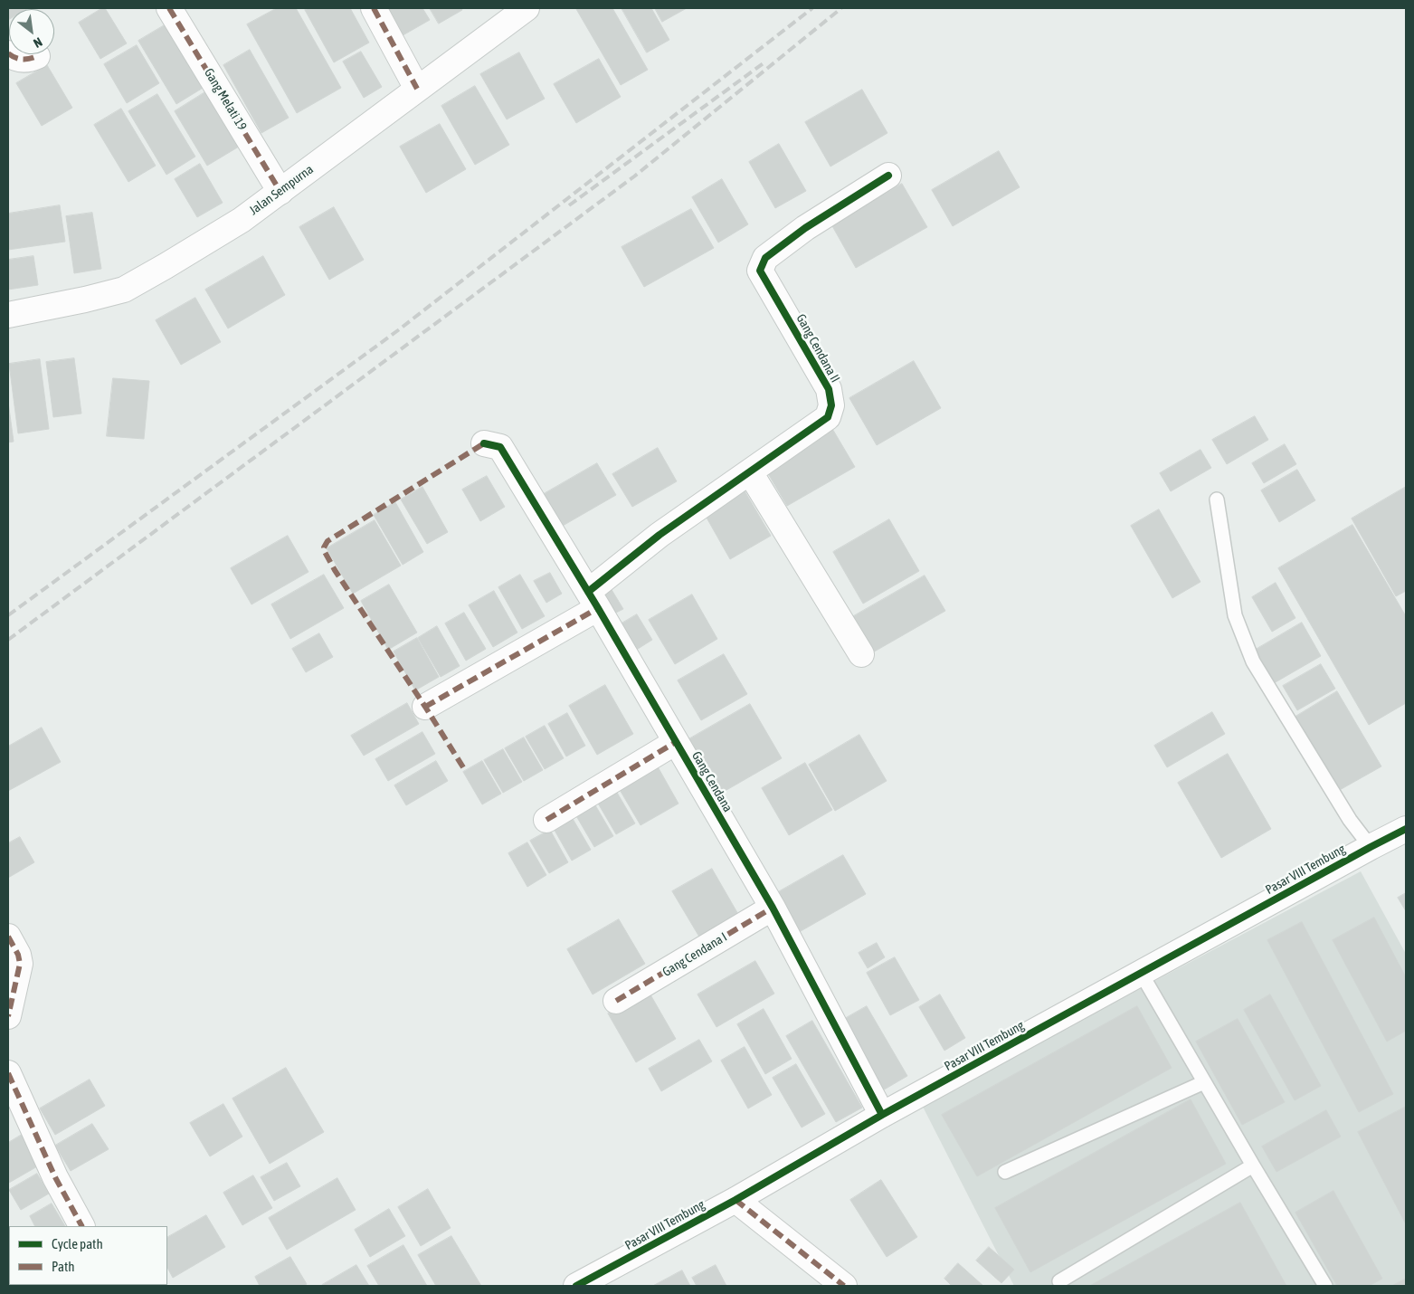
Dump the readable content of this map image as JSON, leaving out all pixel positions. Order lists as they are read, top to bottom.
{
  "streets": {
    "street": [
      "Gang Melati 19",
      "Jalan Sempurna",
      "Gang Cendana II",
      "Gang Cendana",
      "Pasar VIII Tembung",
      "Gang Cendana I"
    ]
  },
  "crossings": [
    ["Gang Melati 19", "Jalan Sempurna"],
    ["Gang Cendana II", "Gang Cendana"],
    ["Gang Cendana", "Pasar VIII Tembung"],
    ["Gang Cendana", "Gang Cendana I"]
  ],
  "legend": ["Cycle path", "Path"],
  "north": "bottom right"
}
